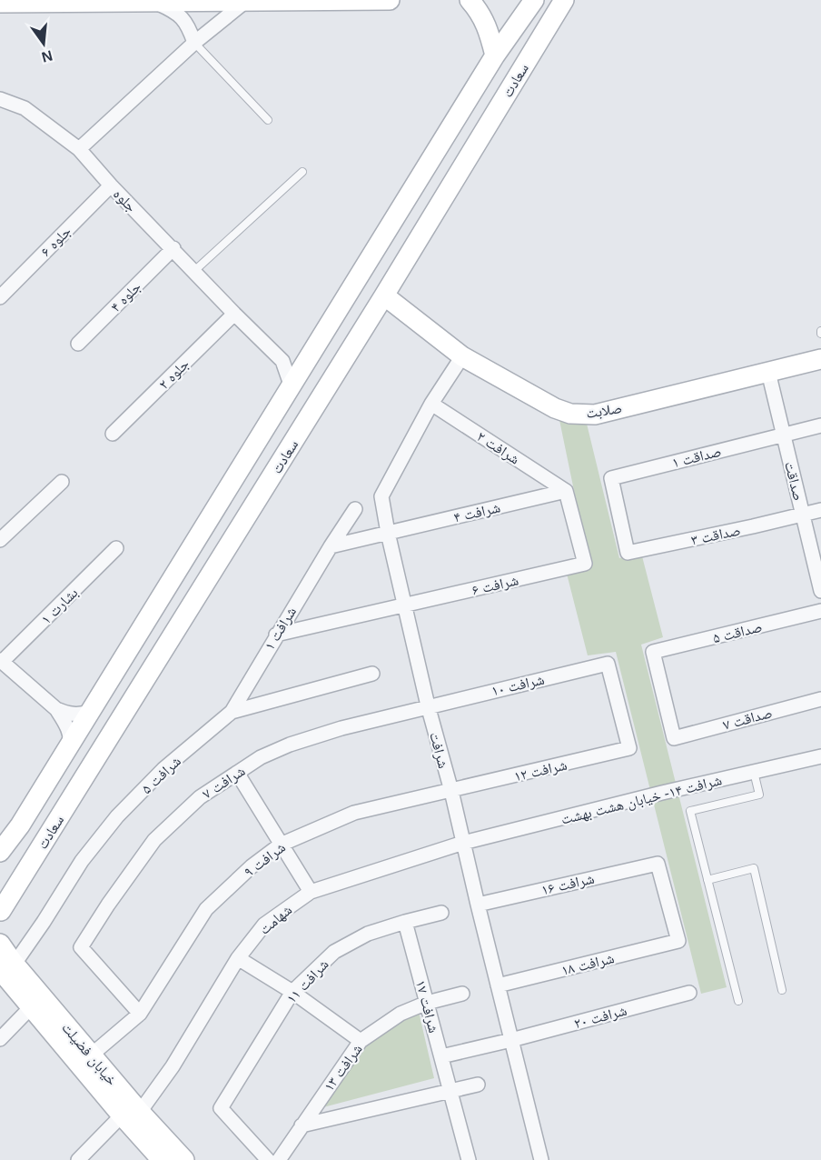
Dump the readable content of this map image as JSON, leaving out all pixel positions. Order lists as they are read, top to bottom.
{
  "streets": {
    "street": [
      "سعادت",
      "جلوه",
      "جلوه ۶",
      "جلوه ۴",
      "جلوه ۲",
      "صلابت",
      "شرافت ۲",
      "صداقت ۱",
      "صداقت",
      "شرافت ۴",
      "صداقت ۳",
      "شرافت ۶",
      "بشارت ۱",
      "شرافت ۱",
      "صداقت ۵",
      "شرافت ۱۰",
      "صداقت ۷",
      "شرافت",
      "شرافت ۱۲",
      "شرافت ۵",
      "شرافت ۷",
      "شرافت ۱۴- خیابان هشت بهشت",
      "شرافت ۹",
      "شرافت ۱۶",
      "شهامت",
      "شرافت ۱۸",
      "شرافت ۱۱",
      "شرافت ۱۷",
      "شرافت ۲۰",
      "خیابان فضیلت",
      "شرافت ۱۳"
    ]
  },
  "crossings": [
    ["سعادت", "صلابت"],
    ["جلوه", "جلوه ۶"],
    ["جلوه", "جلوه ۴"],
    ["جلوه", "جلوه ۲"],
    ["صلابت", "صداقت"],
    ["صلابت", "شرافت"],
    ["شرافت ۲", "شرافت ۴"],
    ["شرافت ۲", "شرافت ۶"],
    ["شرافت ۲", "شرافت"],
    ["صداقت ۱", "صداقت"],
    ["صداقت ۱", "صداقت ۳"],
    ["صداقت", "صداقت ۳"],
    ["شرافت ۴", "شرافت ۶"],
    ["شرافت ۴", "شرافت"],
    ["شرافت ۶", "شرافت ۱"],
    ["شرافت ۶", "شرافت"],
    ["شرافت ۱", "شرافت ۵"],
    ["صداقت ۵", "صداقت ۷"],
    ["شرافت ۱۰", "شرافت"],
    ["شرافت ۱۰", "شرافت ۱۲"],
    ["شرافت ۱۰", "شرافت ۷"],
    ["شرافت", "شرافت ۱۲"],
    ["شرافت", "شرافت ۷"],
    ["شرافت", "شرافت ۱۴- خیابان هشت بهشت"],
    ["شرافت", "شرافت ۹"],
    ["شرافت", "شرافت ۱۶"],
    ["شرافت", "شهامت"],
    ["شرافت", "شرافت ۱۸"],
    ["شرافت", "شرافت ۲۰"],
    ["شرافت ۱۲", "شرافت ۹"],
    ["شرافت ۵", "خیابان فضیلت"],
    ["شرافت ۷", "شرافت ۹"],
    ["شرافت ۱۴- خیابان هشت بهشت", "شهامت"],
    ["شرافت ۹", "خیابان فضیلت"],
    ["شرافت ۱۶", "شرافت ۱۸"],
    ["شهامت", "خیابان فضیلت"],
    ["شرافت ۱۱", "شرافت ۱۷"],
    ["شرافت ۱۷", "شرافت ۲۰"],
    ["شرافت ۱۷", "شرافت ۱۳"]
  ],
  "north": "bottom"
}
